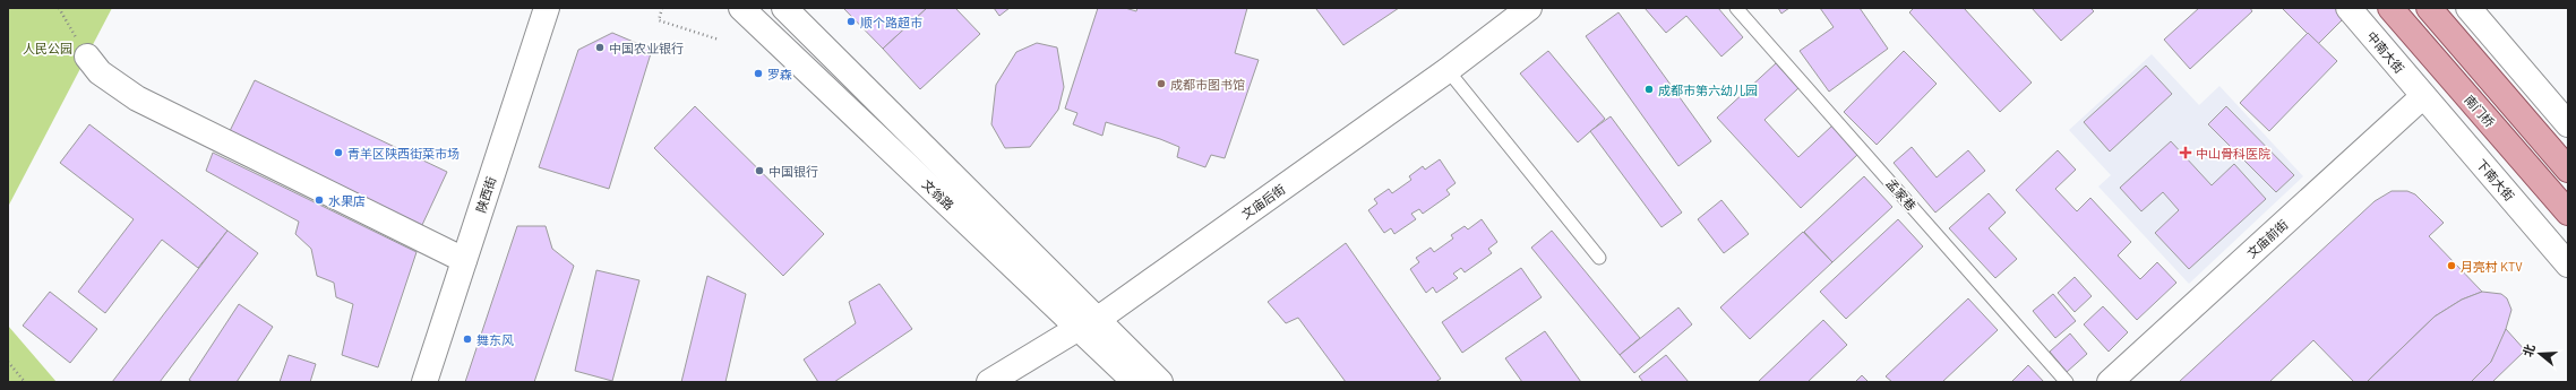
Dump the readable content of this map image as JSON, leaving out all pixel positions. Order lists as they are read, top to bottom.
{
  "streets": {
    "main road": ["南门桥"],
    "street": [
      "中南大街",
      "下南大街",
      "陕西街",
      "文翁路",
      "文庙后街",
      "文庙前街"
    ],
    "lane": ["孟家巷"]
  },
  "crossings": [
    ["中南大街", "下南大街"],
    ["中南大街", "文庙前街"],
    ["下南大街", "文庙前街"],
    ["文翁路", "文庙后街"]
  ],
  "parks": ["人民公园"],
  "places": {
    "other": [
      "顺个路超市",
      "中国农业银行",
      "罗森",
      "成都市图书馆",
      "成都市第六幼儿园",
      "青羊区陕西街菜市场",
      "中国银行",
      "水果店",
      "月亮村 KTV",
      "舞东风"
    ],
    "health": ["中山骨科医院"]
  },
  "north": "left"
}
